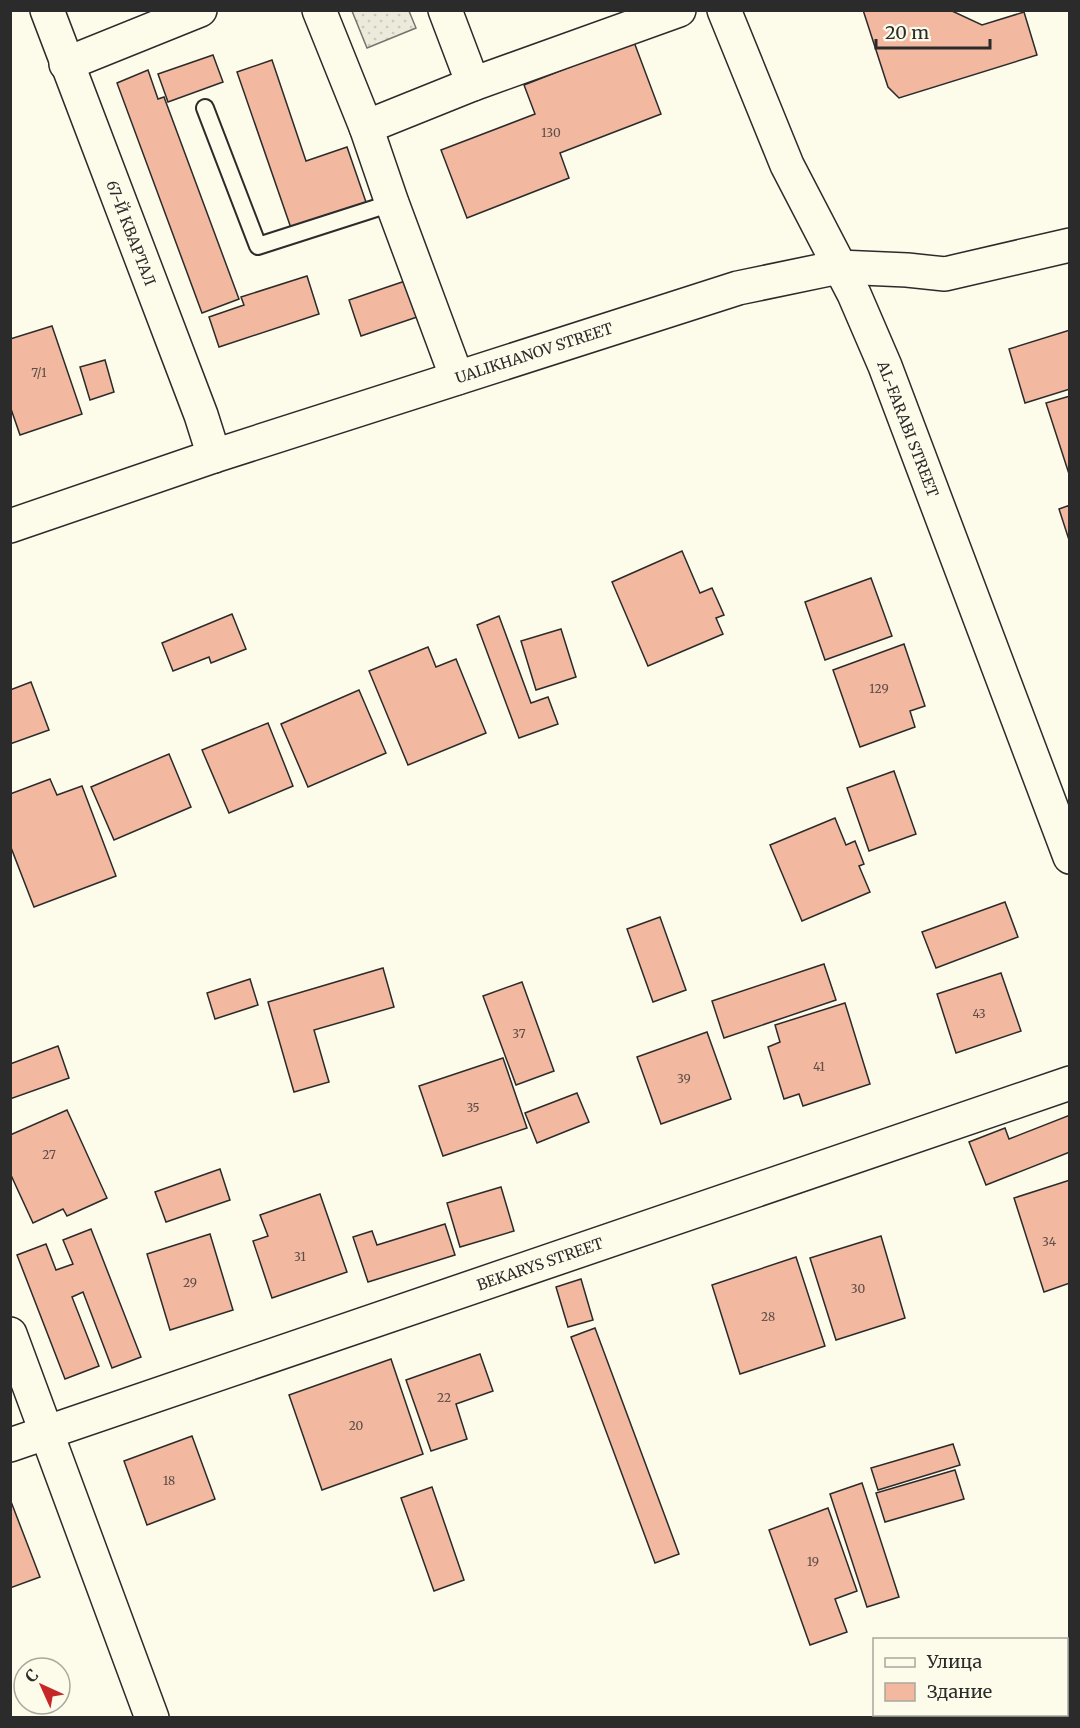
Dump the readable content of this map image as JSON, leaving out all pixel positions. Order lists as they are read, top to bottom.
{
  "streets": {
    "street": [
      "67-Й КВАРТАЛ",
      "UALIKHANOV STREET",
      "AL-FARABI STREET",
      "BEKARYS STREET"
    ]
  },
  "crossings": [
    ["67-Й КВАРТАЛ", "UALIKHANOV STREET"],
    ["UALIKHANOV STREET", "AL-FARABI STREET"]
  ],
  "house_numbers": [
    "130",
    "7/1",
    "129",
    "43",
    "37",
    "41",
    "39",
    "35",
    "27",
    "34",
    "31",
    "29",
    "30",
    "28",
    "22",
    "20",
    "18",
    "19"
  ],
  "legend": ["Улица", "Здание"],
  "scale_bar": "20 m",
  "north": "top left"
}
